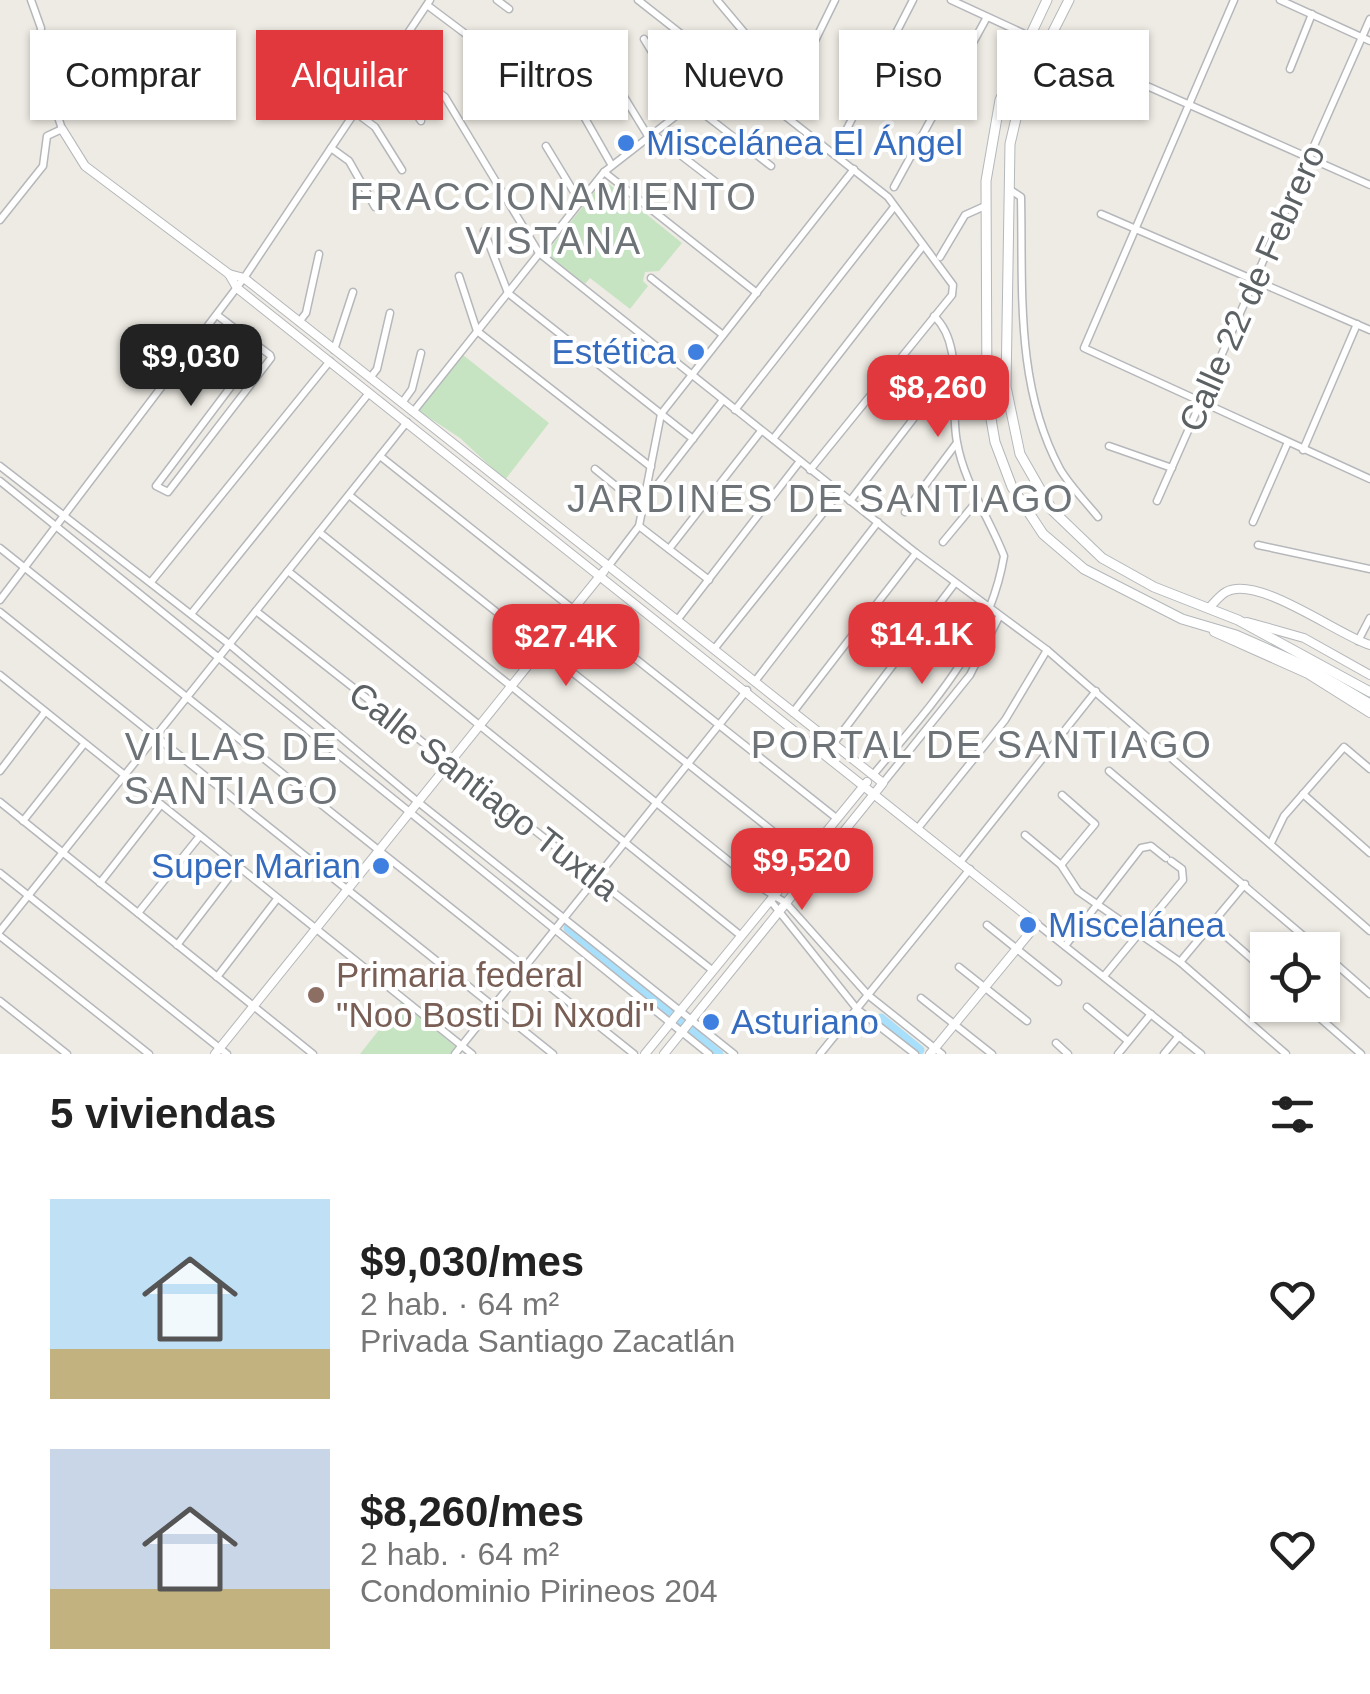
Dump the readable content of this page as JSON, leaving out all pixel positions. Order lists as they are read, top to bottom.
{
  "streets": {
    "street": ["Calle 22 de Febrero", "Calle Santiago Tuxtla"]
  },
  "districts": [
    "FRACCIONAMIENTO VISTANA",
    "JARDINES DE SANTIAGO",
    "PORTAL DE SANTIAGO",
    "VILLAS DE SANTIAGO"
  ],
  "places": [
    "Miscelánea El Ángel",
    "Estética",
    "Super Marian",
    "Miscelánea",
    "Primaria federal \"Noo Bosti Di Nxodi\"",
    "Asturiano"
  ],
  "page": {
    "chip": [
      "Comprar",
      "Alquilar",
      "Filtros",
      "Nuevo",
      "Piso",
      "Casa"
    ],
    "price": [
      "$9,030",
      "$8,260",
      "$14.1K",
      "$27.4K",
      "$9,520"
    ],
    "heading": "5 viviendas",
    "list": [
      {
        "name": "$9,030/mes",
        "note": "2 hab. · 64 m² · Privada Santiago Zacatlán"
      },
      {
        "name": "$8,260/mes",
        "note": "2 hab. · 64 m² · Condominio Pirineos 204"
      }
    ]
  }
}
